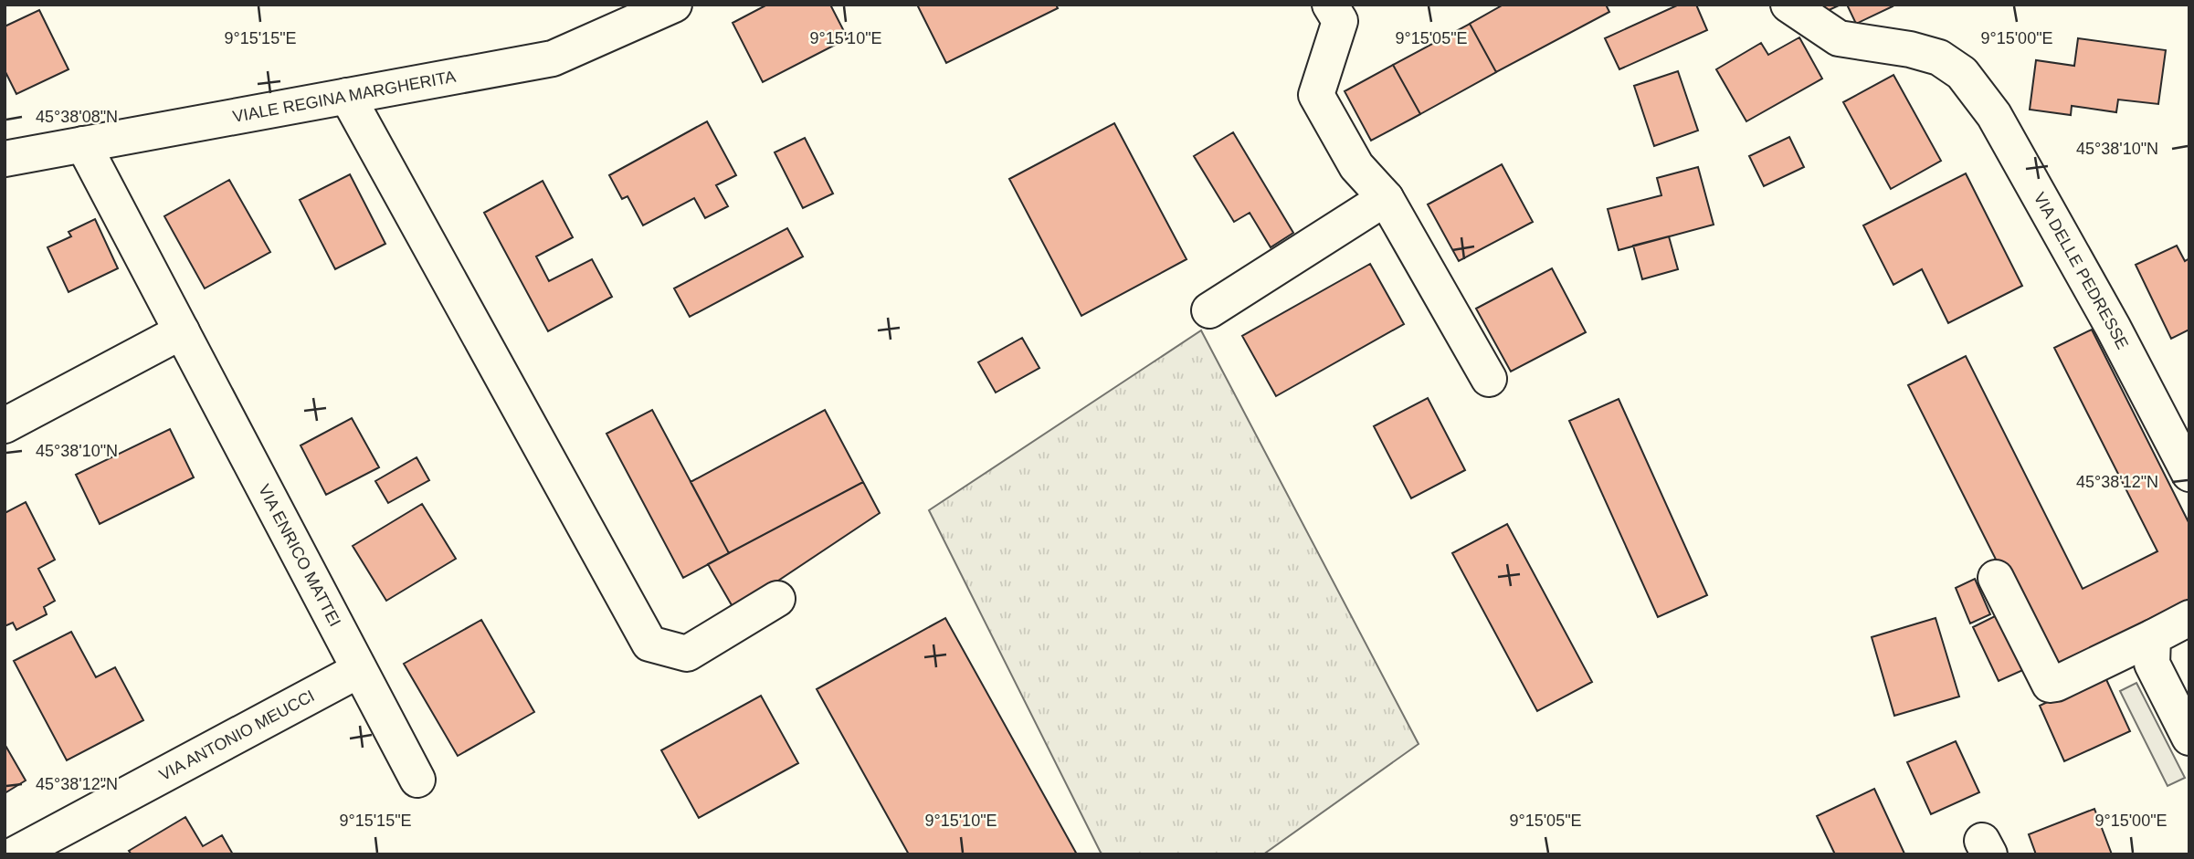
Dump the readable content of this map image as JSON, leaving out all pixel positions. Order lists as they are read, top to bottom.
{
  "streets": {
    "street": [
      "VIALE REGINA MARGHERITA",
      "VIA DELLE PEDRESSE",
      "VIA ENRICO MATTEI",
      "VIA ANTONIO MEUCCI"
    ]
  },
  "crossings": [
    ["VIALE REGINA MARGHERITA", "VIA ENRICO MATTEI"],
    ["VIA ENRICO MATTEI", "VIA ANTONIO MEUCCI"]
  ],
  "coordinates": [
    "9°15'15\"E",
    "9°15'10\"E",
    "9°15'05\"E",
    "9°15'00\"E",
    "45°38'08\"N",
    "45°38'10\"N",
    "45°38'12\"N"
  ]
}
